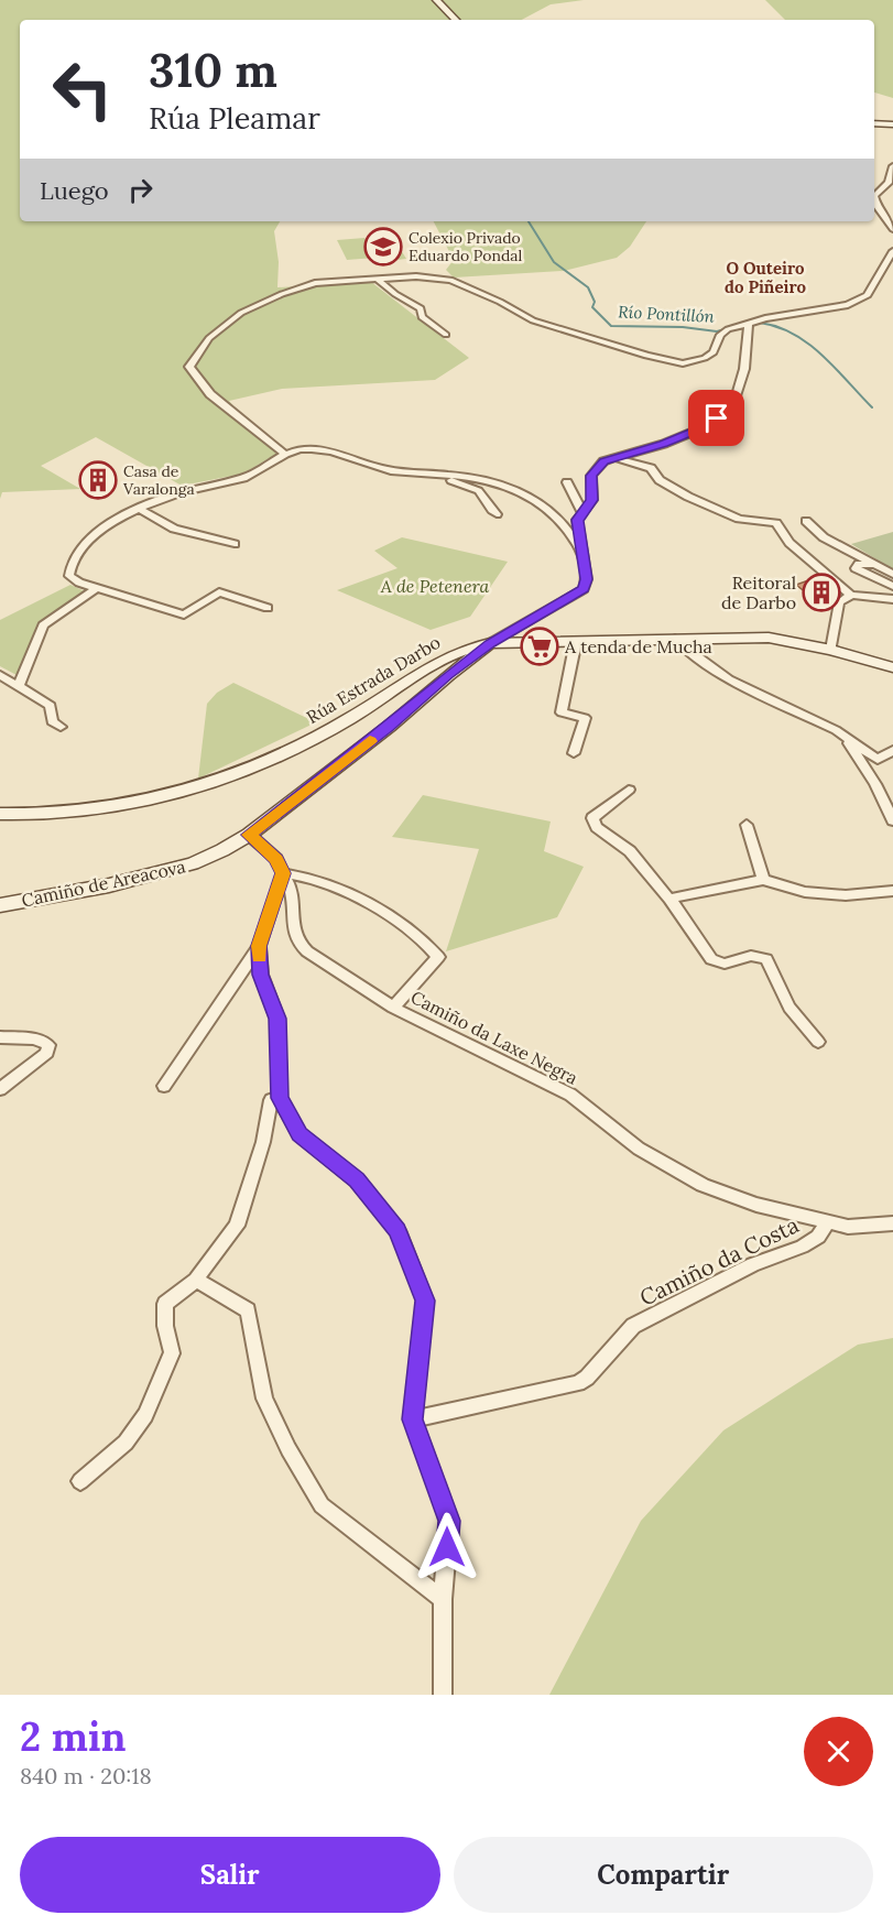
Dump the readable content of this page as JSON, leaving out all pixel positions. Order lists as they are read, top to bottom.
{
  "streets": {
    "main road": ["Rúa Estrada Darbo", "Camiño de Areacova"],
    "street": ["Camiño da Laxe Negra", "Camiño da Costa"]
  },
  "crossings": [
    ["Rúa Estrada Darbo", "Camiño de Areacova"],
    ["Camiño da Laxe Negra", "Camiño da Costa"]
  ],
  "districts": ["O Outeiro do Piñeiro"],
  "water": ["Río Pontillón"],
  "parks": ["A de Petenera"],
  "places": {
    "school or university": ["Colexio Privado Eduardo Pondal"],
    "building": ["Casa de Varalonga", "Reitoral de Darbo"],
    "supermarket": ["A tenda de Mucha"]
  },
  "page": {
    "turn": ["310 m", "Rúa Pleamar"],
    "then": "Luego",
    "heading": ["2 min", "840 m · 20:18"],
    "buttons": ["Salir", "Compartir"]
  }
}
